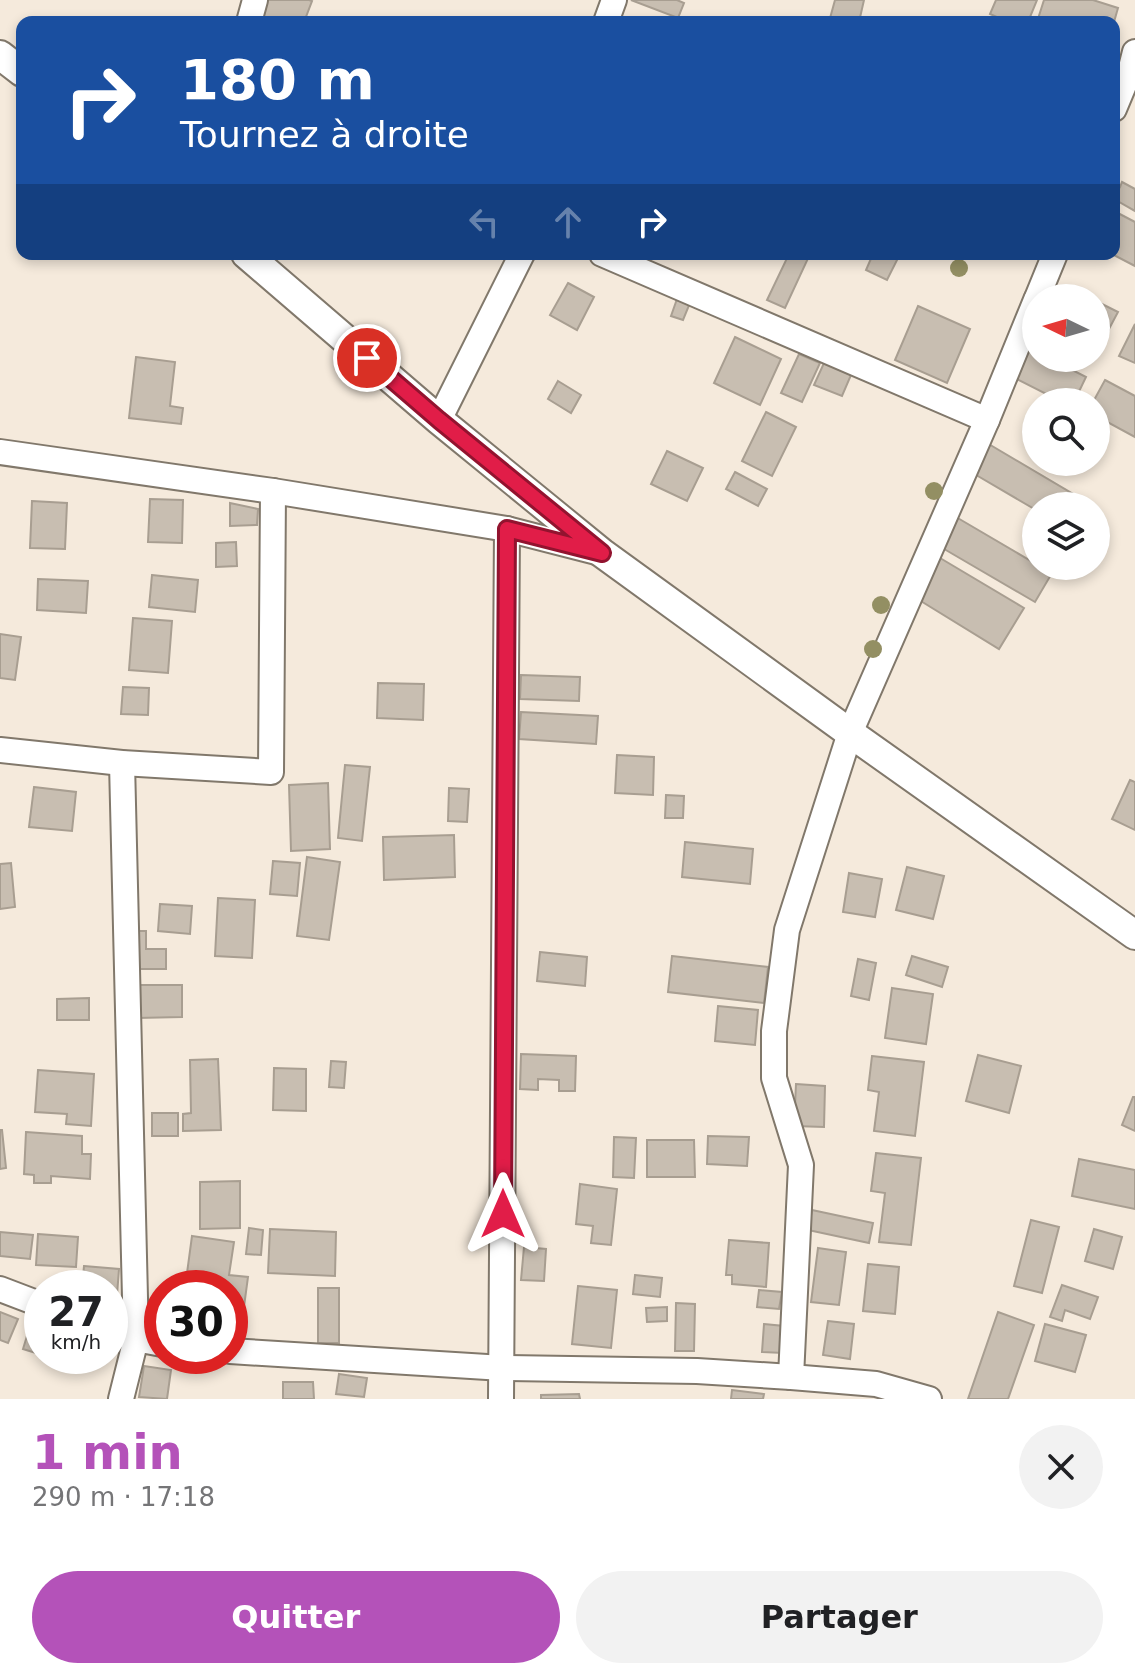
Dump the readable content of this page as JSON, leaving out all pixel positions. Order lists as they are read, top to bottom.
{
  "north": "left",
  "page": {
    "turn": ["180 m", "Tournez à droite"],
    "speed": "27 km/h",
    "limit": "30",
    "heading": ["1 min", "290 m · 17:18"],
    "buttons": ["Quitter", "Partager"]
  }
}
